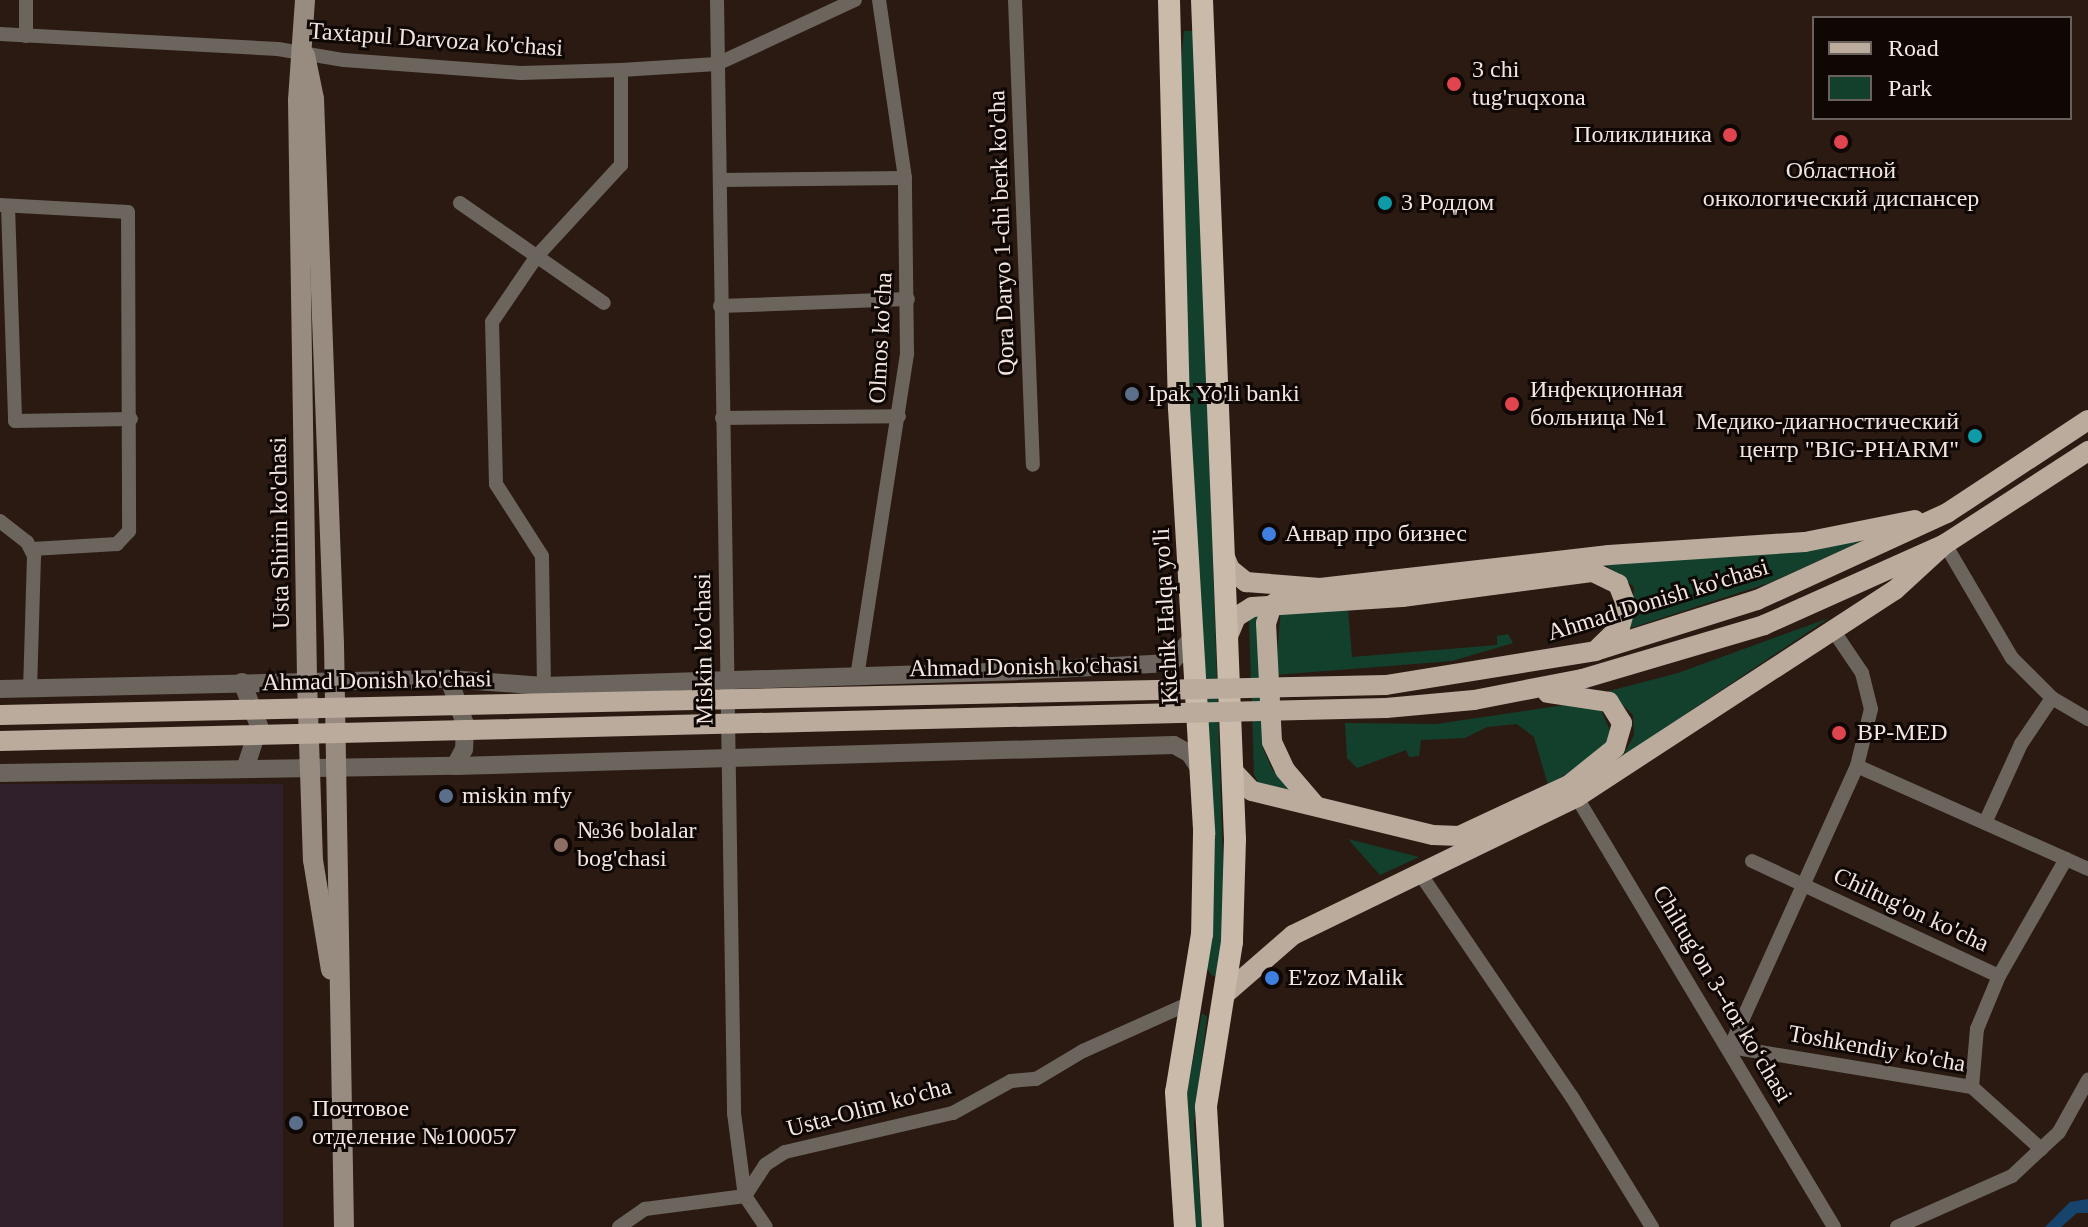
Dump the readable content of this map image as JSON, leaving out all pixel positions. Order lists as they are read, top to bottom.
{
  "streets": {
    "highway": ["Kichik Halqa yo'li"],
    "main road": ["Usta Shirin ko'chasi", "Ahmad Donish ko'chasi"],
    "street": [
      "Taxtapul Darvoza ko'chasi",
      "Qora Daryo 1-chi berk ko'cha",
      "Olmos ko'cha",
      "Miskin ko'chasi",
      "Chiltug'on ko'cha",
      "Chiltug'on 3--tor koʻchasi",
      "Toshkendiy ko'cha",
      "Usta-Olim ko'cha"
    ]
  },
  "crossings": [
    ["Taxtapul Darvoza ko'chasi", "Usta Shirin ko'chasi"],
    ["Taxtapul Darvoza ko'chasi", "Miskin ko'chasi"],
    ["Olmos ko'cha", "Ahmad Donish ko'chasi"],
    ["Usta Shirin ko'chasi", "Ahmad Donish ko'chasi"],
    ["Ahmad Donish ko'chasi", "Kichik Halqa yo'li"],
    ["Ahmad Donish ko'chasi", "Miskin ko'chasi"],
    ["Kichik Halqa yo'li", "Usta-Olim ko'cha"],
    ["Miskin ko'chasi", "Usta-Olim ko'cha"],
    ["Chiltug'on ko'cha", "Chiltug'on 3--tor koʻchasi"],
    ["Chiltug'on ko'cha", "Toshkendiy ko'cha"],
    ["Chiltug'on 3--tor koʻchasi", "Toshkendiy ko'cha"]
  ],
  "places": [
    "3 chi tug'ruqxona",
    "Поликлиника",
    "Областной онкологический диспансер",
    "3 Роддом",
    "Ipak Yo'li banki",
    "Инфекционная больница №1",
    "Медико-диагностический центр \"BIG-PHARM\"",
    "Анвар про бизнес",
    "BP-MED",
    "miskin mfy",
    "№36 bolalar bog'chasi",
    "E'zoz Malik",
    "Почтовое отделение №100057"
  ],
  "legend": ["Road", "Park"]
}
